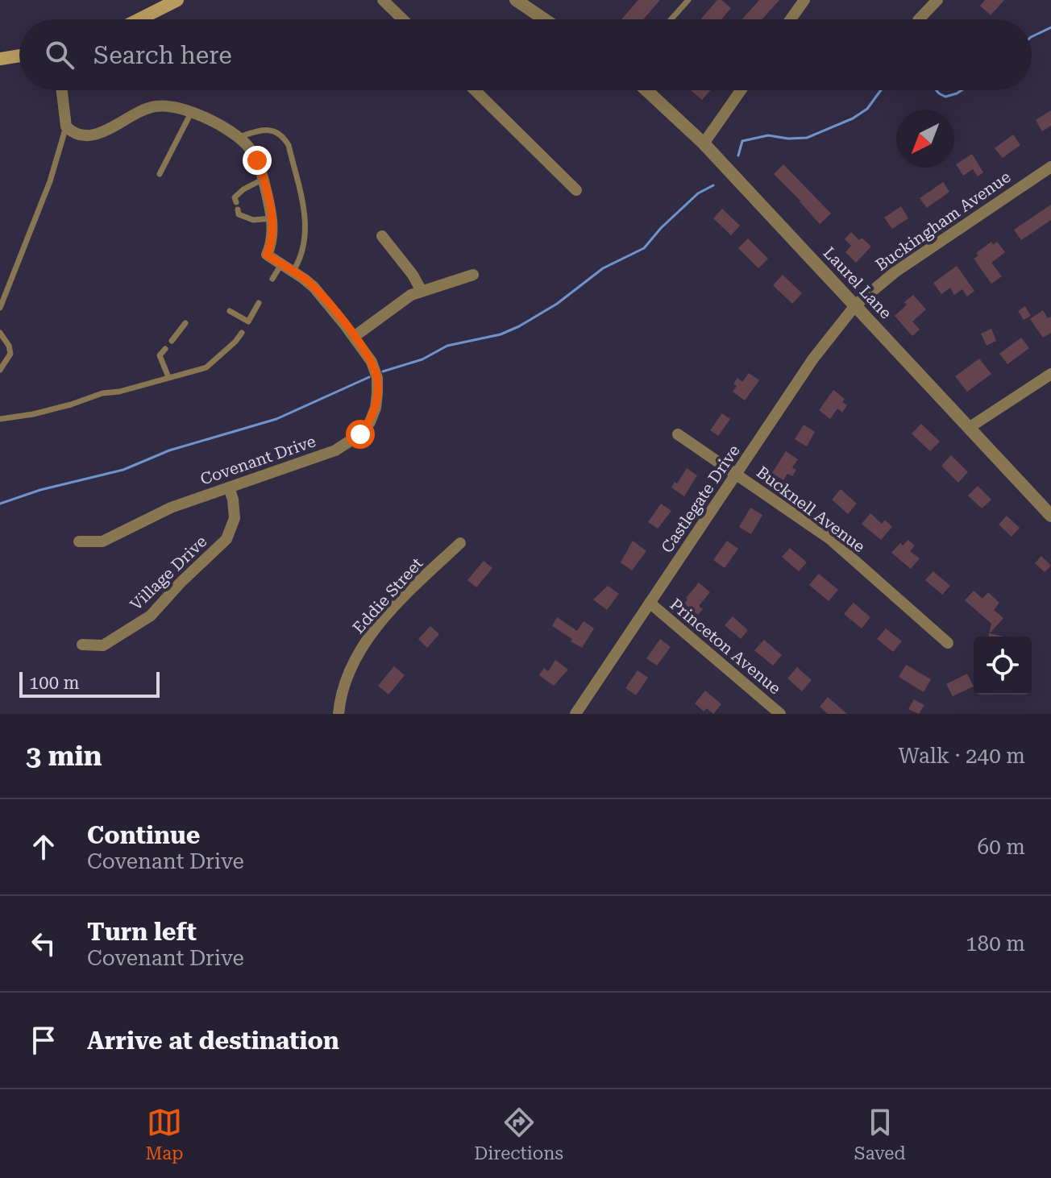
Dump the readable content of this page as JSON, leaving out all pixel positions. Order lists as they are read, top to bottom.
{
  "streets": {
    "street": [
      "Buckingham Avenue",
      "Laurel Lane",
      "Covenant Drive",
      "Castlegate Drive",
      "Bucknell Avenue",
      "Village Drive",
      "Eddie Street",
      "Princeton Avenue"
    ]
  },
  "crossings": [
    ["Buckingham Avenue", "Laurel Lane"],
    ["Buckingham Avenue", "Castlegate Drive"],
    ["Laurel Lane", "Castlegate Drive"],
    ["Covenant Drive", "Village Drive"],
    ["Castlegate Drive", "Bucknell Avenue"],
    ["Castlegate Drive", "Princeton Avenue"]
  ],
  "scale_bar": "100 m",
  "north": "bottom left",
  "page": {
    "search": "Search here",
    "scale": "100 m",
    "heading": ["3 min", "Walk · 240 m"],
    "list": [
      ["Continue", "Covenant Drive", "60 m"],
      ["Turn left", "Covenant Drive", "180 m"],
      "Arrive at destination"
    ],
    "nav": ["Map", "Directions", "Saved"]
  }
}
